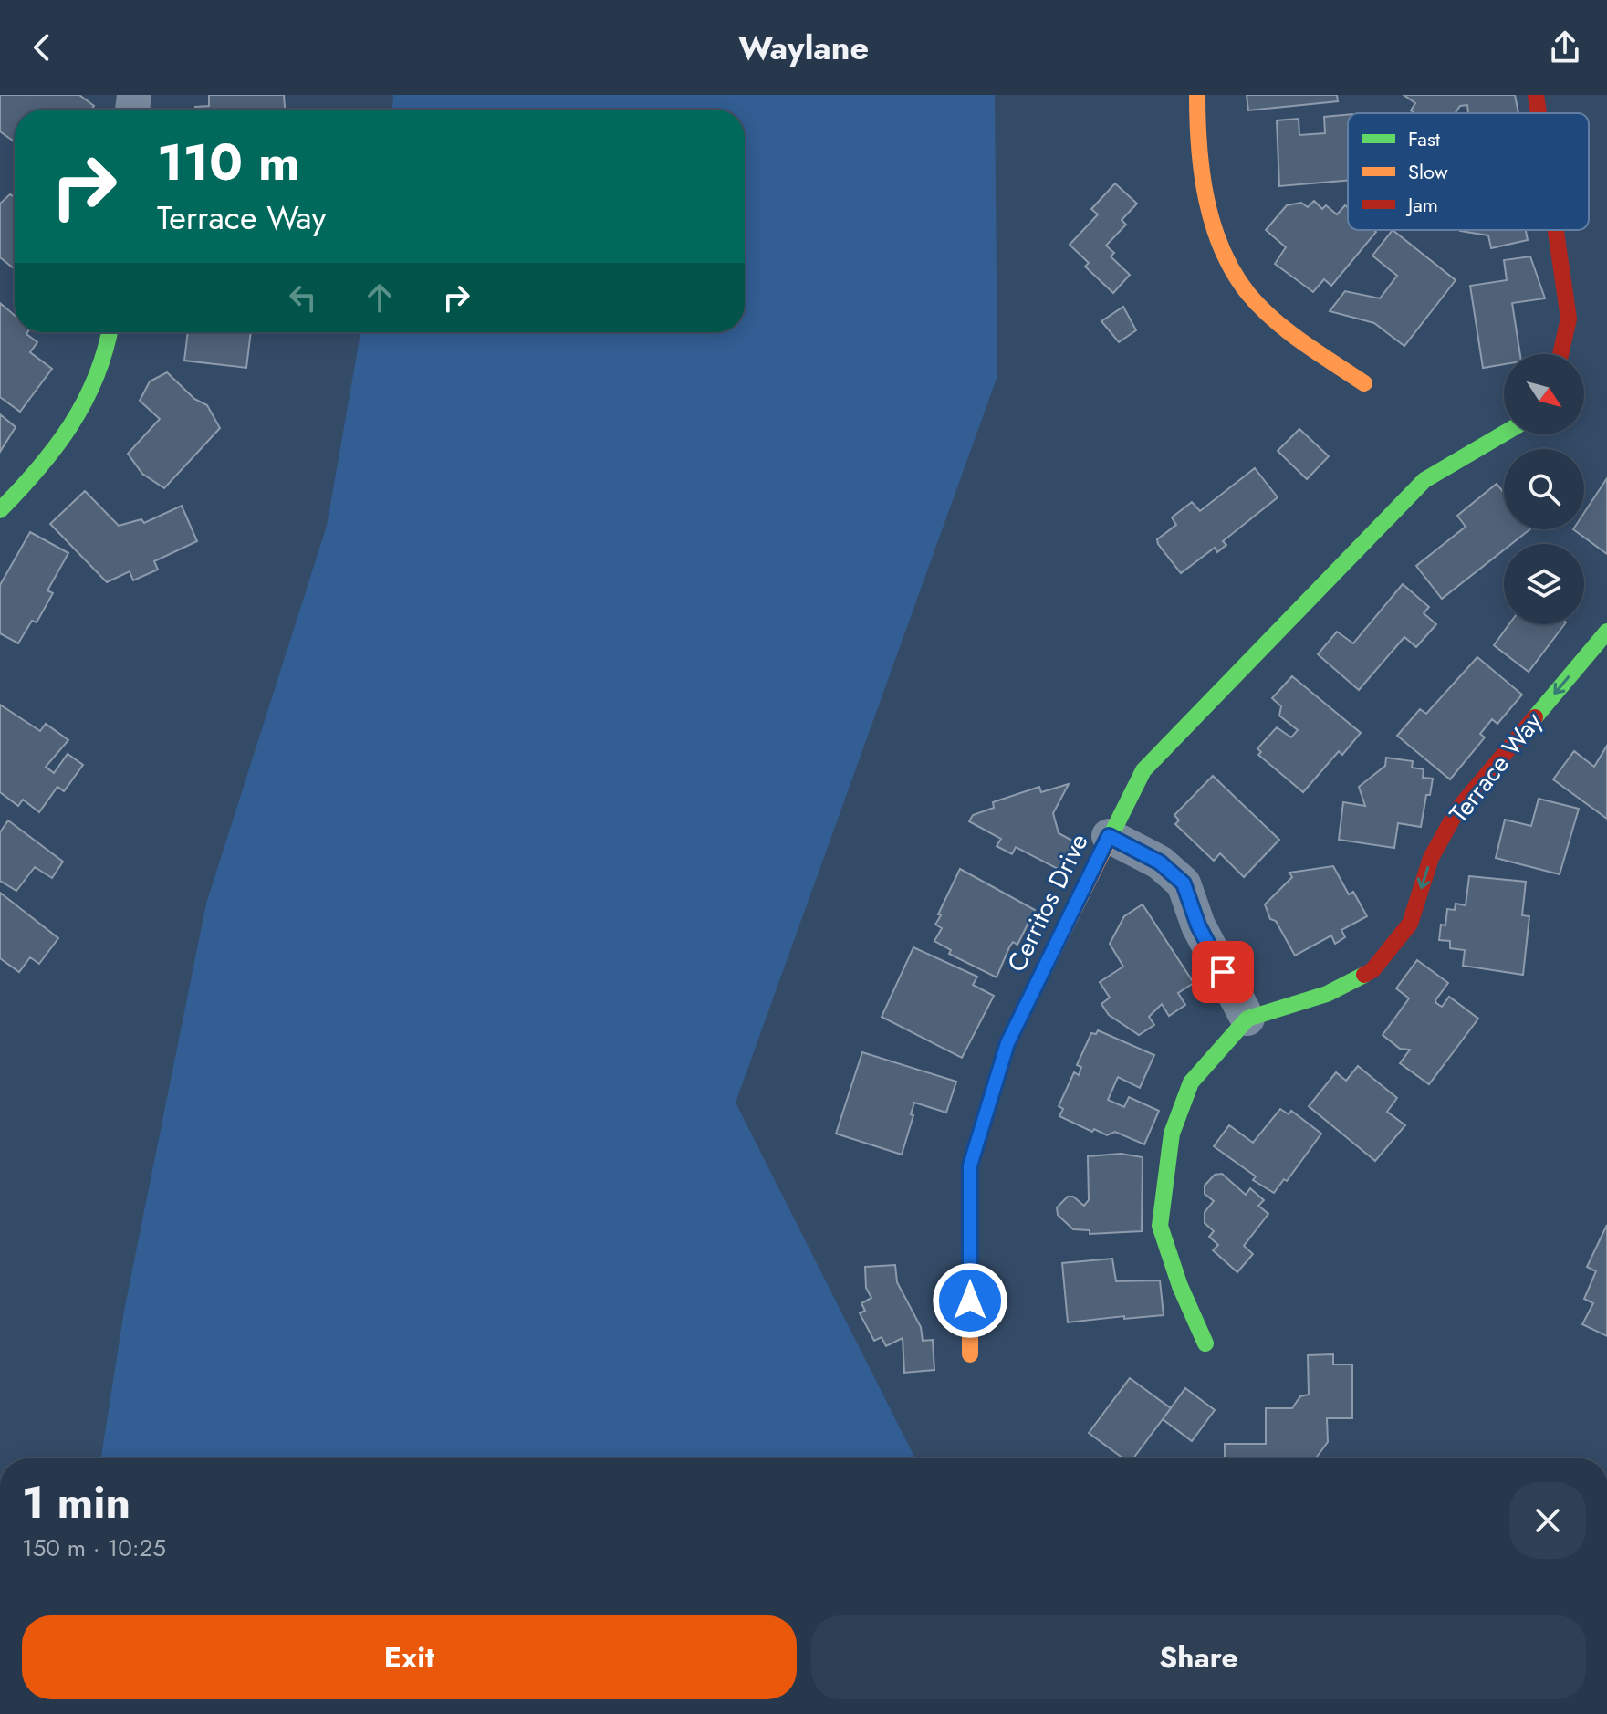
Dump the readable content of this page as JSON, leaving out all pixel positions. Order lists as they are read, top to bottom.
{
  "streets": {
    "street": ["Terrace Way", "Cerritos Drive"]
  },
  "one_way": ["Terrace Way"],
  "legend": ["Fast", "Slow", "Jam"],
  "north": "bottom right",
  "page": {
    "header": "Waylane",
    "turn": ["110 m", "Terrace Way"],
    "heading": ["1 min", "150 m · 10:25"],
    "buttons": ["Exit", "Share"]
  }
}
